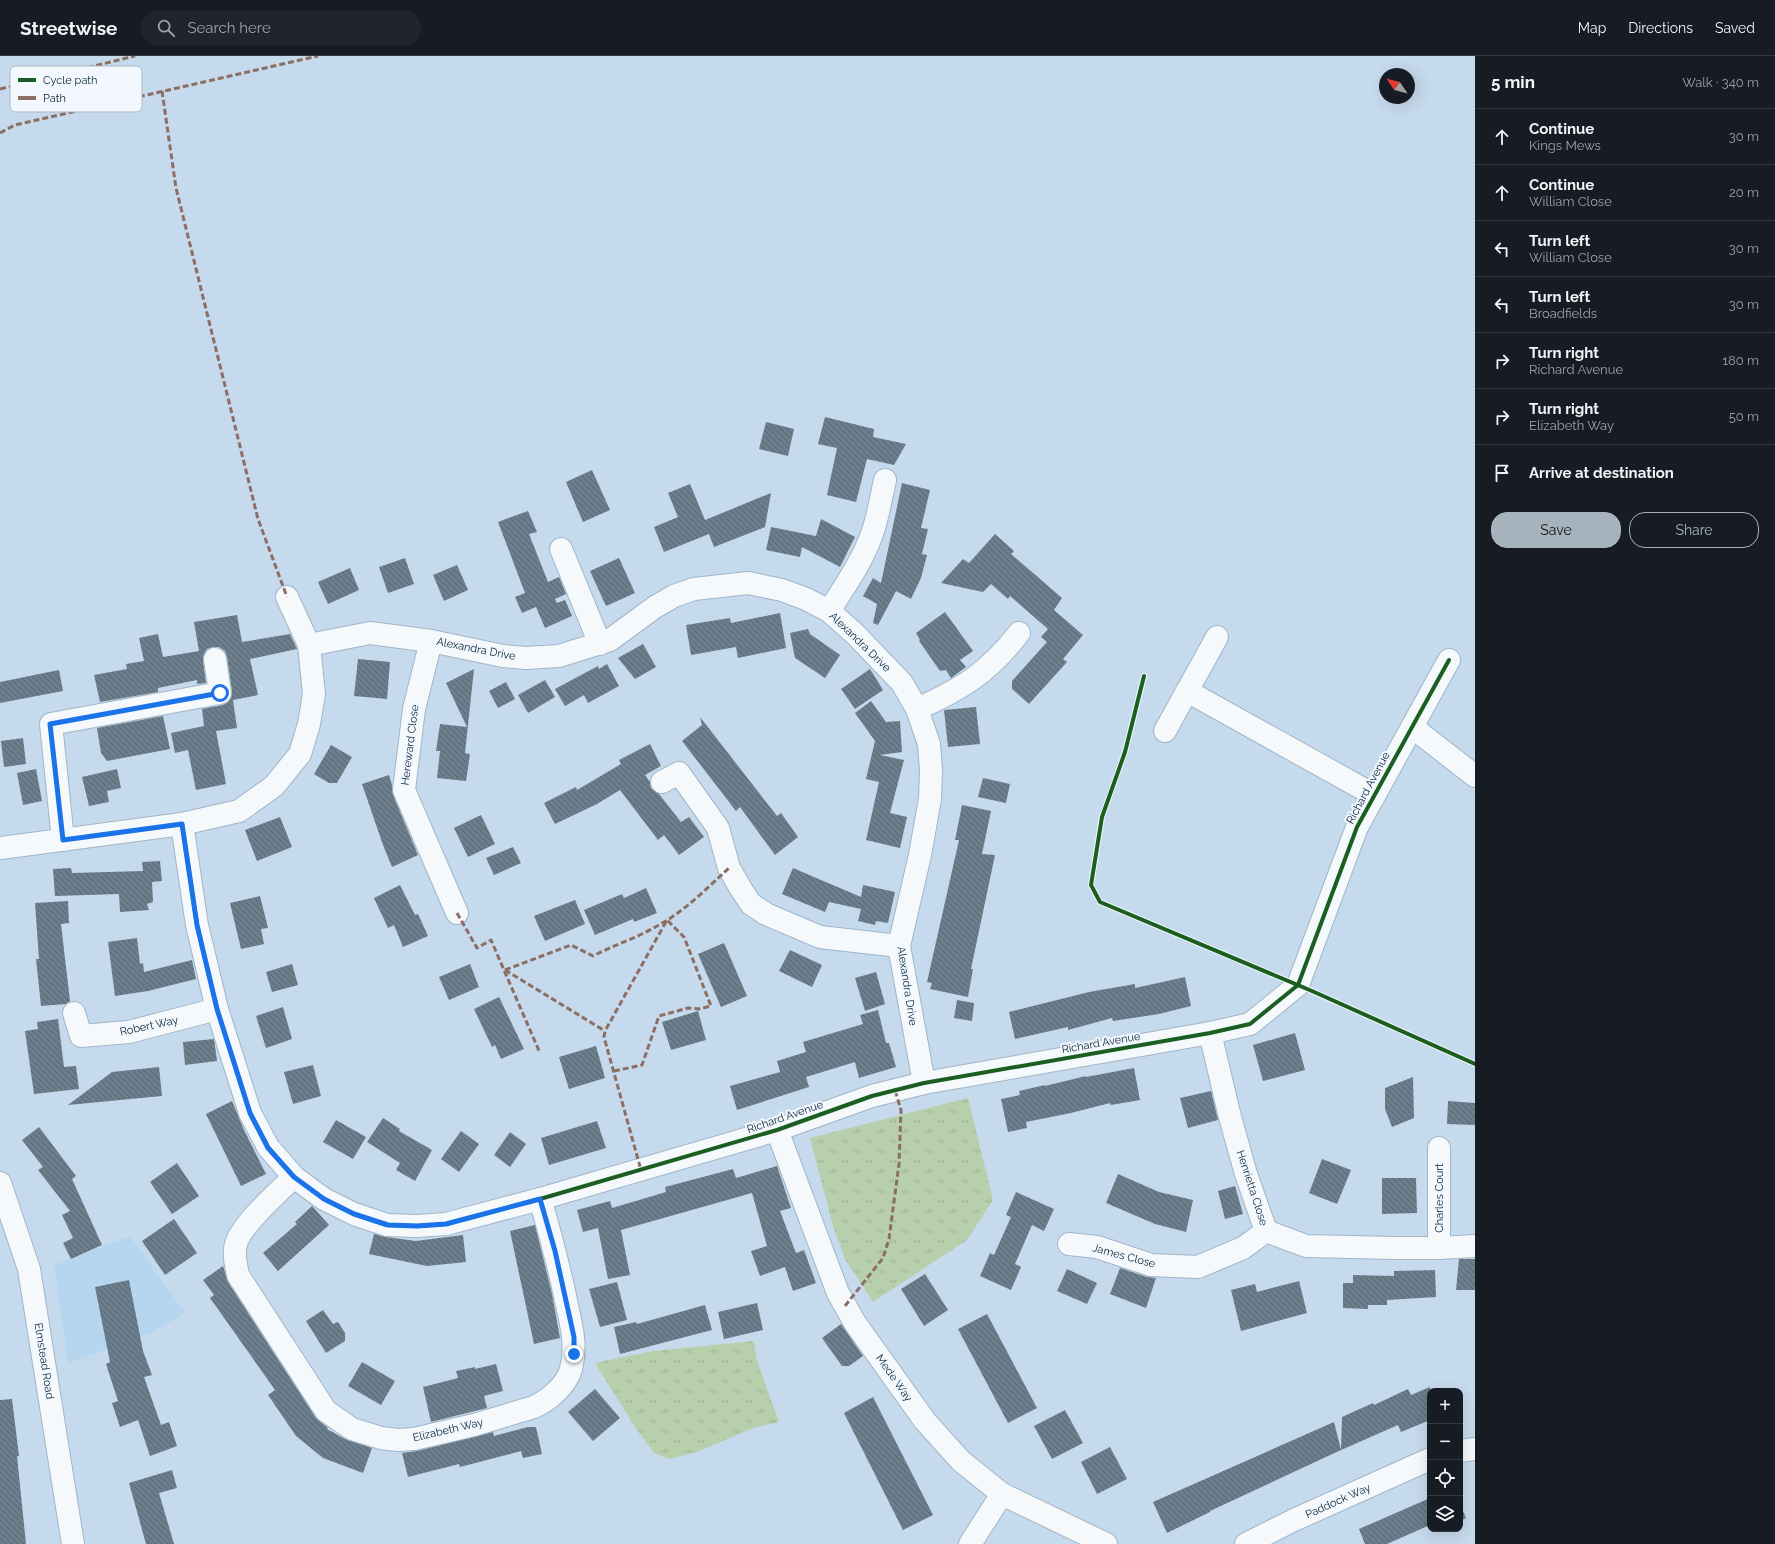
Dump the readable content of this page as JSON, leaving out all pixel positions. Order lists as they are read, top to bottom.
{
  "streets": {
    "street": [
      "Alexandra Drive",
      "Hereward Close",
      "Richard Avenue",
      "Robert Way",
      "Henrietta Close",
      "Charles Court",
      "James Close",
      "Elmstead Road",
      "Mede Way",
      "Elizabeth Way",
      "Paddock Way"
    ]
  },
  "crossings": [
    ["Alexandra Drive", "Hereward Close"],
    ["Alexandra Drive", "Richard Avenue"],
    ["Richard Avenue", "Robert Way"],
    ["Richard Avenue", "Henrietta Close"],
    ["Richard Avenue", "Mede Way"],
    ["Richard Avenue", "Elizabeth Way"],
    ["Henrietta Close", "Charles Court"],
    ["Henrietta Close", "James Close"]
  ],
  "legend": ["Cycle path", "Path"],
  "north": "top left",
  "page": {
    "header": "Streetwise",
    "search": "Search here",
    "nav": ["Map", "Directions", "Saved"],
    "heading": ["5 min", "Walk · 340 m"],
    "list": [
      ["Continue", "Kings Mews", "30 m"],
      ["Continue", "William Close", "20 m"],
      ["Turn left", "William Close", "30 m"],
      ["Turn left", "Broadfields", "30 m"],
      ["Turn right", "Richard Avenue", "180 m"],
      ["Turn right", "Elizabeth Way", "50 m"],
      "Arrive at destination"
    ],
    "buttons": ["Save", "Share"],
    "map_buttons": ["+", "−"]
  }
}
